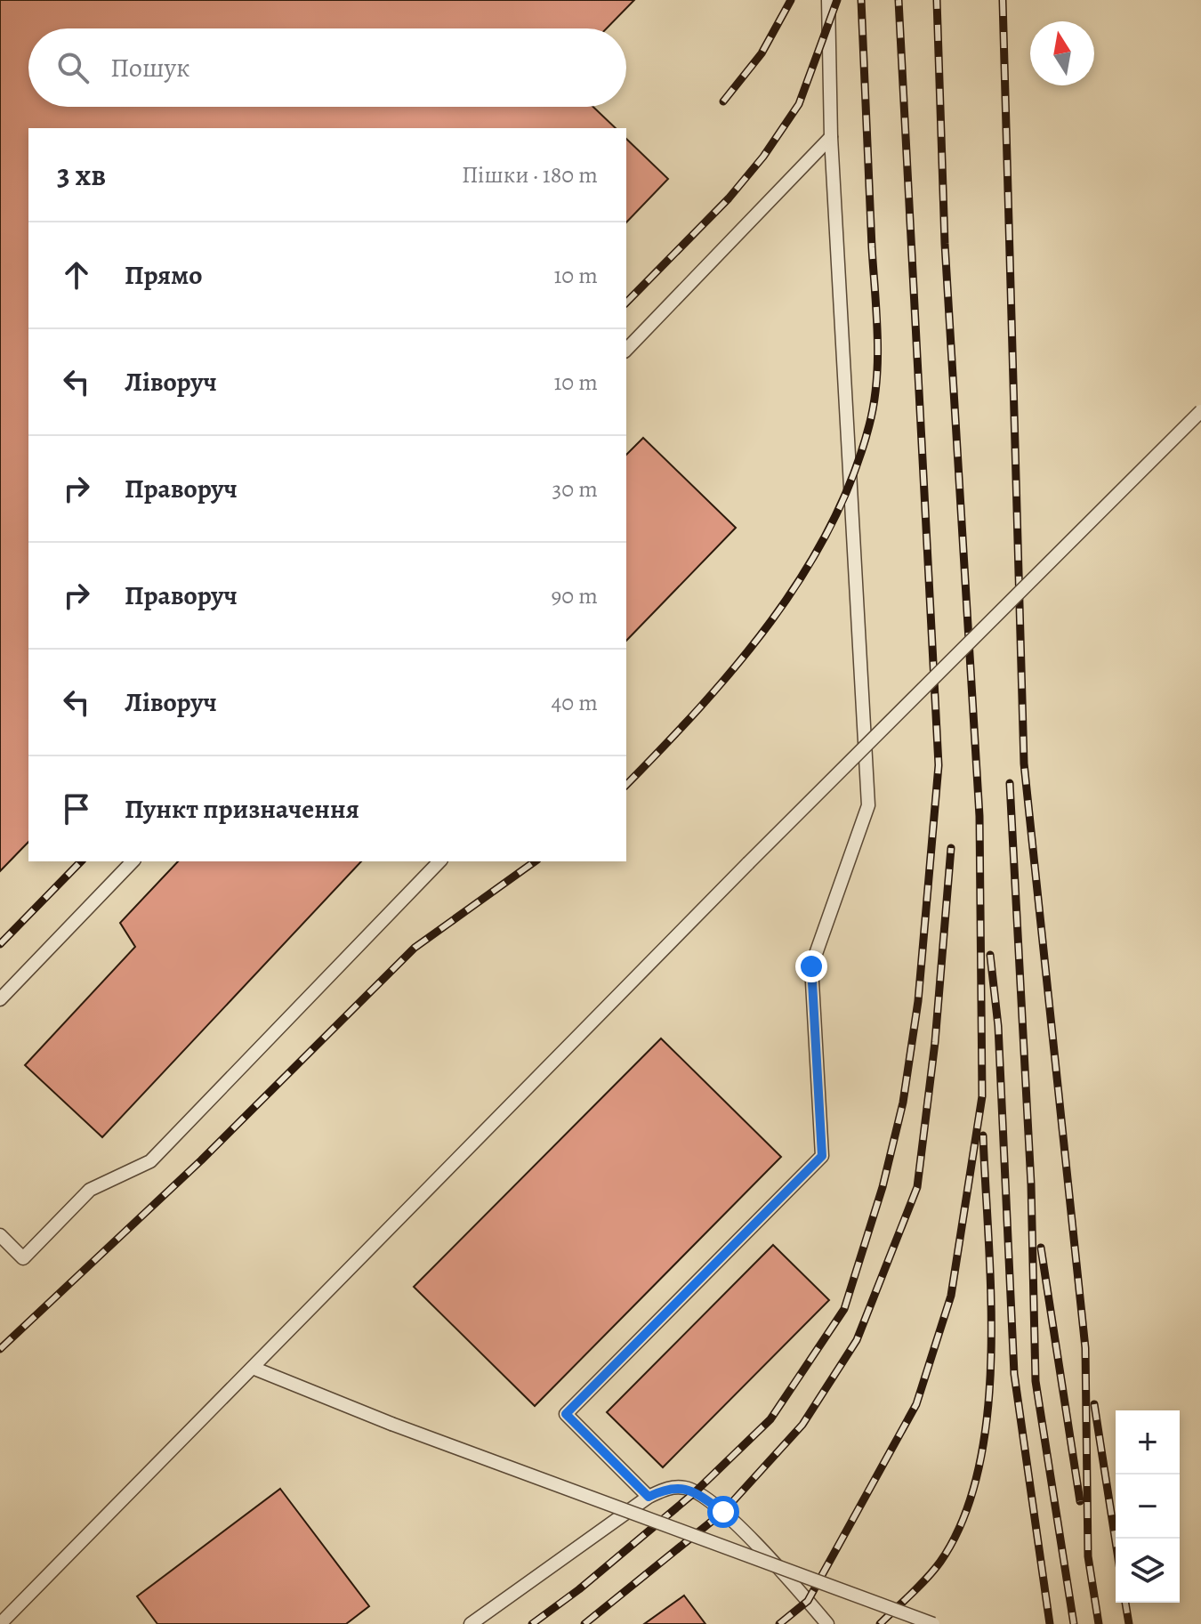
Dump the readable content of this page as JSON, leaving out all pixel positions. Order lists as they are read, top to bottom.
{
  "north": "top",
  "page": {
    "search": "Пошук",
    "heading": ["3 хв", "Пішки · 180 m"],
    "list": [
      ["Прямо", "10 m"],
      ["Ліворуч", "10 m"],
      ["Праворуч", "30 m"],
      ["Праворуч", "90 m"],
      ["Ліворуч", "40 m"],
      "Пункт призначення"
    ],
    "map_buttons": ["+", "−"]
  }
}
